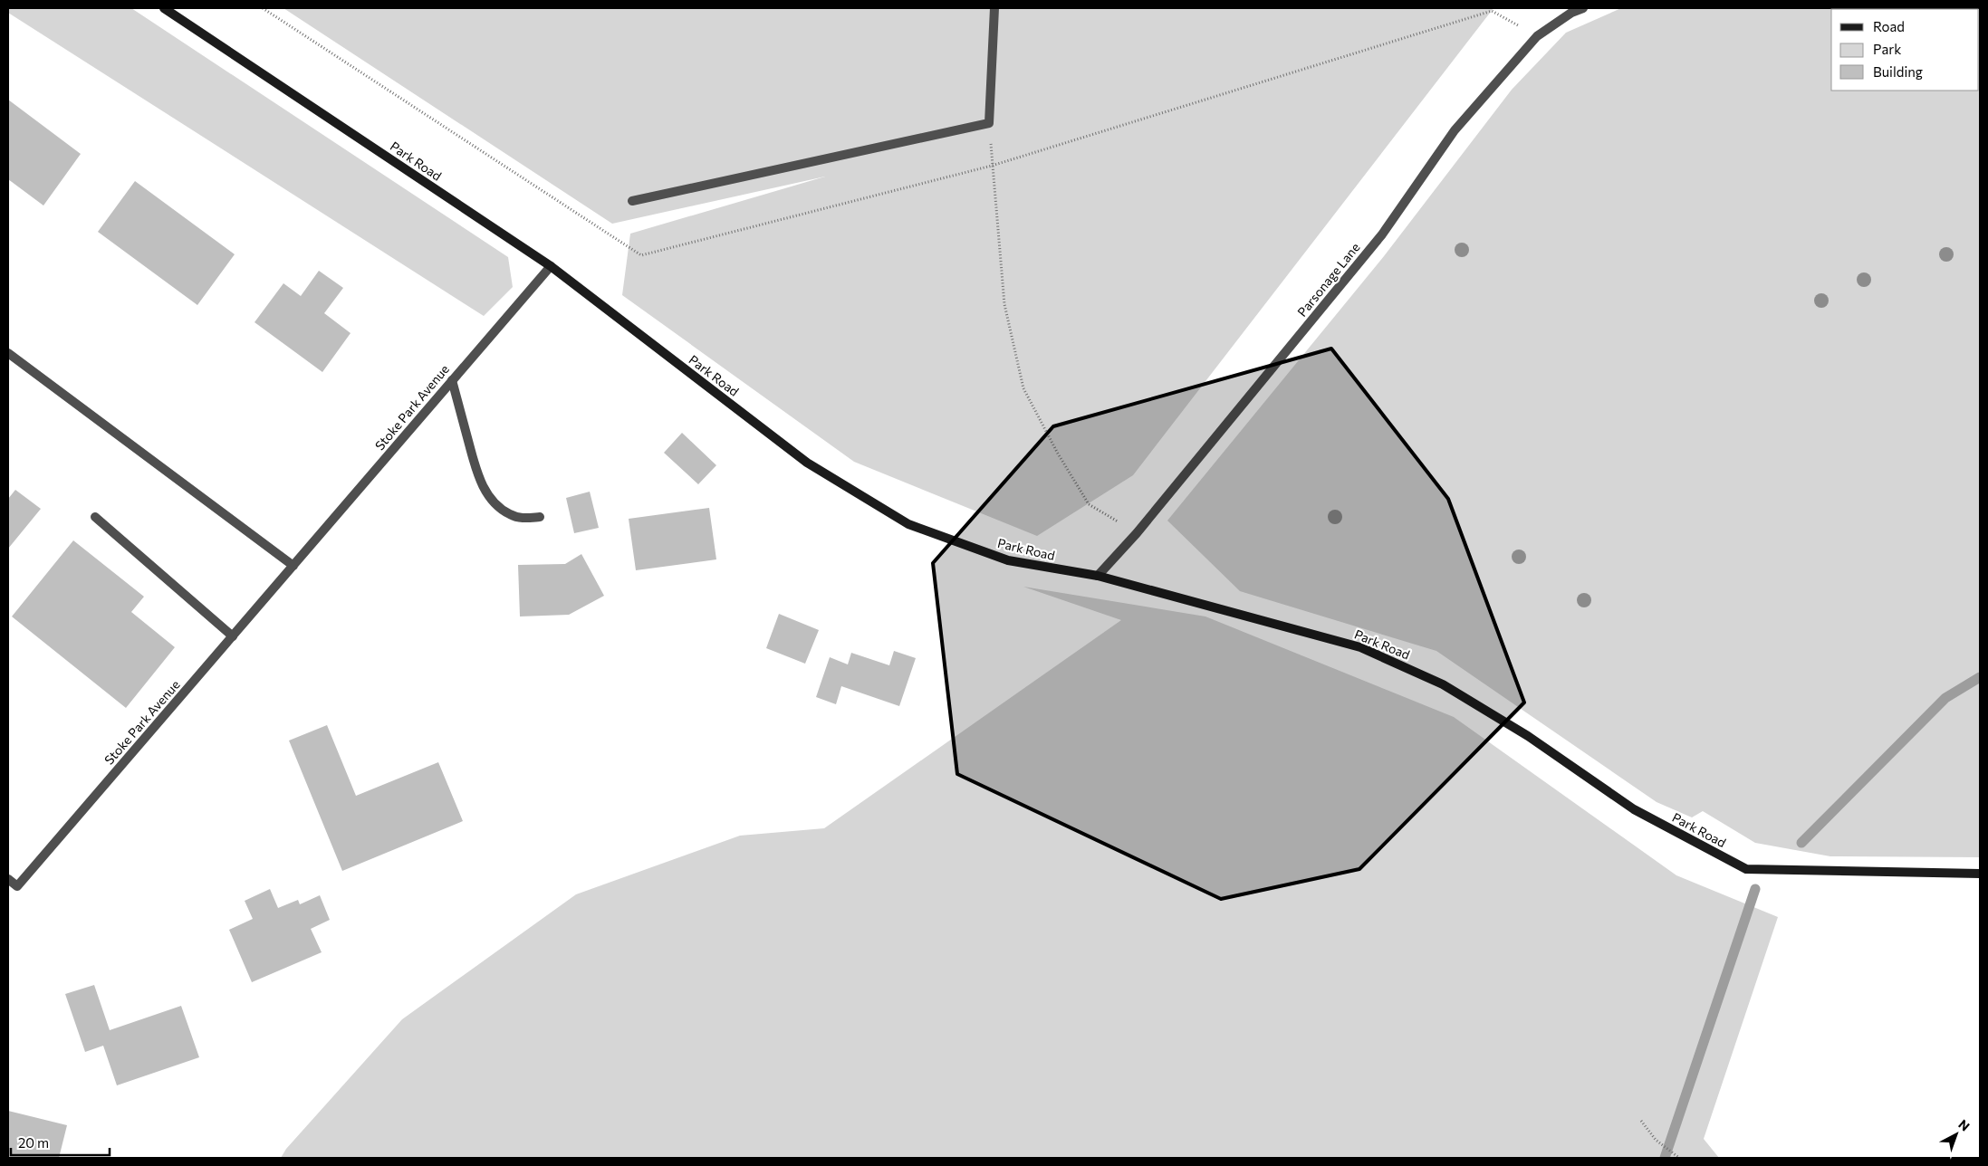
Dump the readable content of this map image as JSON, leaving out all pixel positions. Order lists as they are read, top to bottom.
{
  "streets": {
    "main road": ["Park Road"],
    "street": ["Parsonage Lane", "Stoke Park Avenue"]
  },
  "crossings": [
    ["Park Road", "Parsonage Lane"],
    ["Park Road", "Stoke Park Avenue"]
  ],
  "legend": ["Road", "Park", "Building"],
  "scale_bar": "20 m",
  "north": "top right"
}
